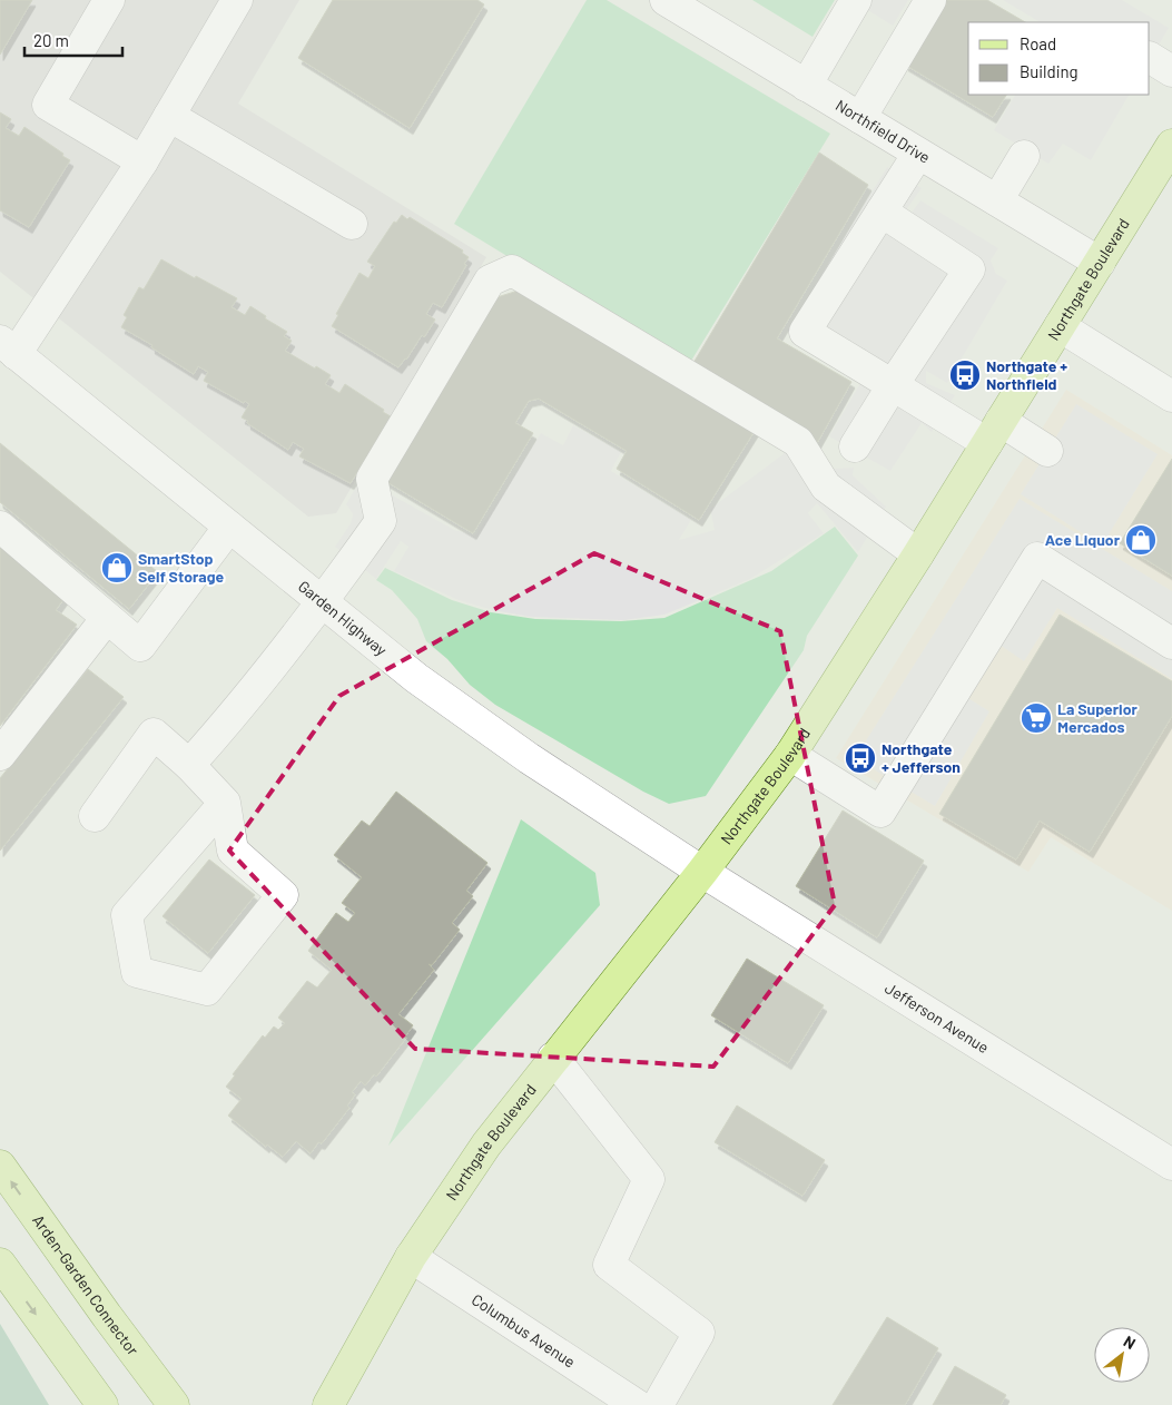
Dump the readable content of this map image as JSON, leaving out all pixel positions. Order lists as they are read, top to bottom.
{
  "streets": {
    "main road": ["Northgate Boulevard", "Arden-Garden Connector"],
    "street": [
      "Northfield Drive",
      "Garden Highway",
      "Jefferson Avenue",
      "Columbus Avenue"
    ]
  },
  "crossings": [
    ["Northfield Drive", "Northgate Boulevard"],
    ["Northgate Boulevard", "Garden Highway"],
    ["Northgate Boulevard", "Jefferson Avenue"],
    ["Northgate Boulevard", "Columbus Avenue"],
    ["Garden Highway", "Jefferson Avenue"]
  ],
  "places": {
    "bus stop": ["Northgate + Northfield", "Northgate + Jefferson"],
    "shop": ["Ace Liquor", "SmartStop Self Storage"],
    "supermarket": ["La Superior Mercados"]
  },
  "legend": ["Road", "Building"],
  "scale_bar": "20 m",
  "north": "top right"
}
